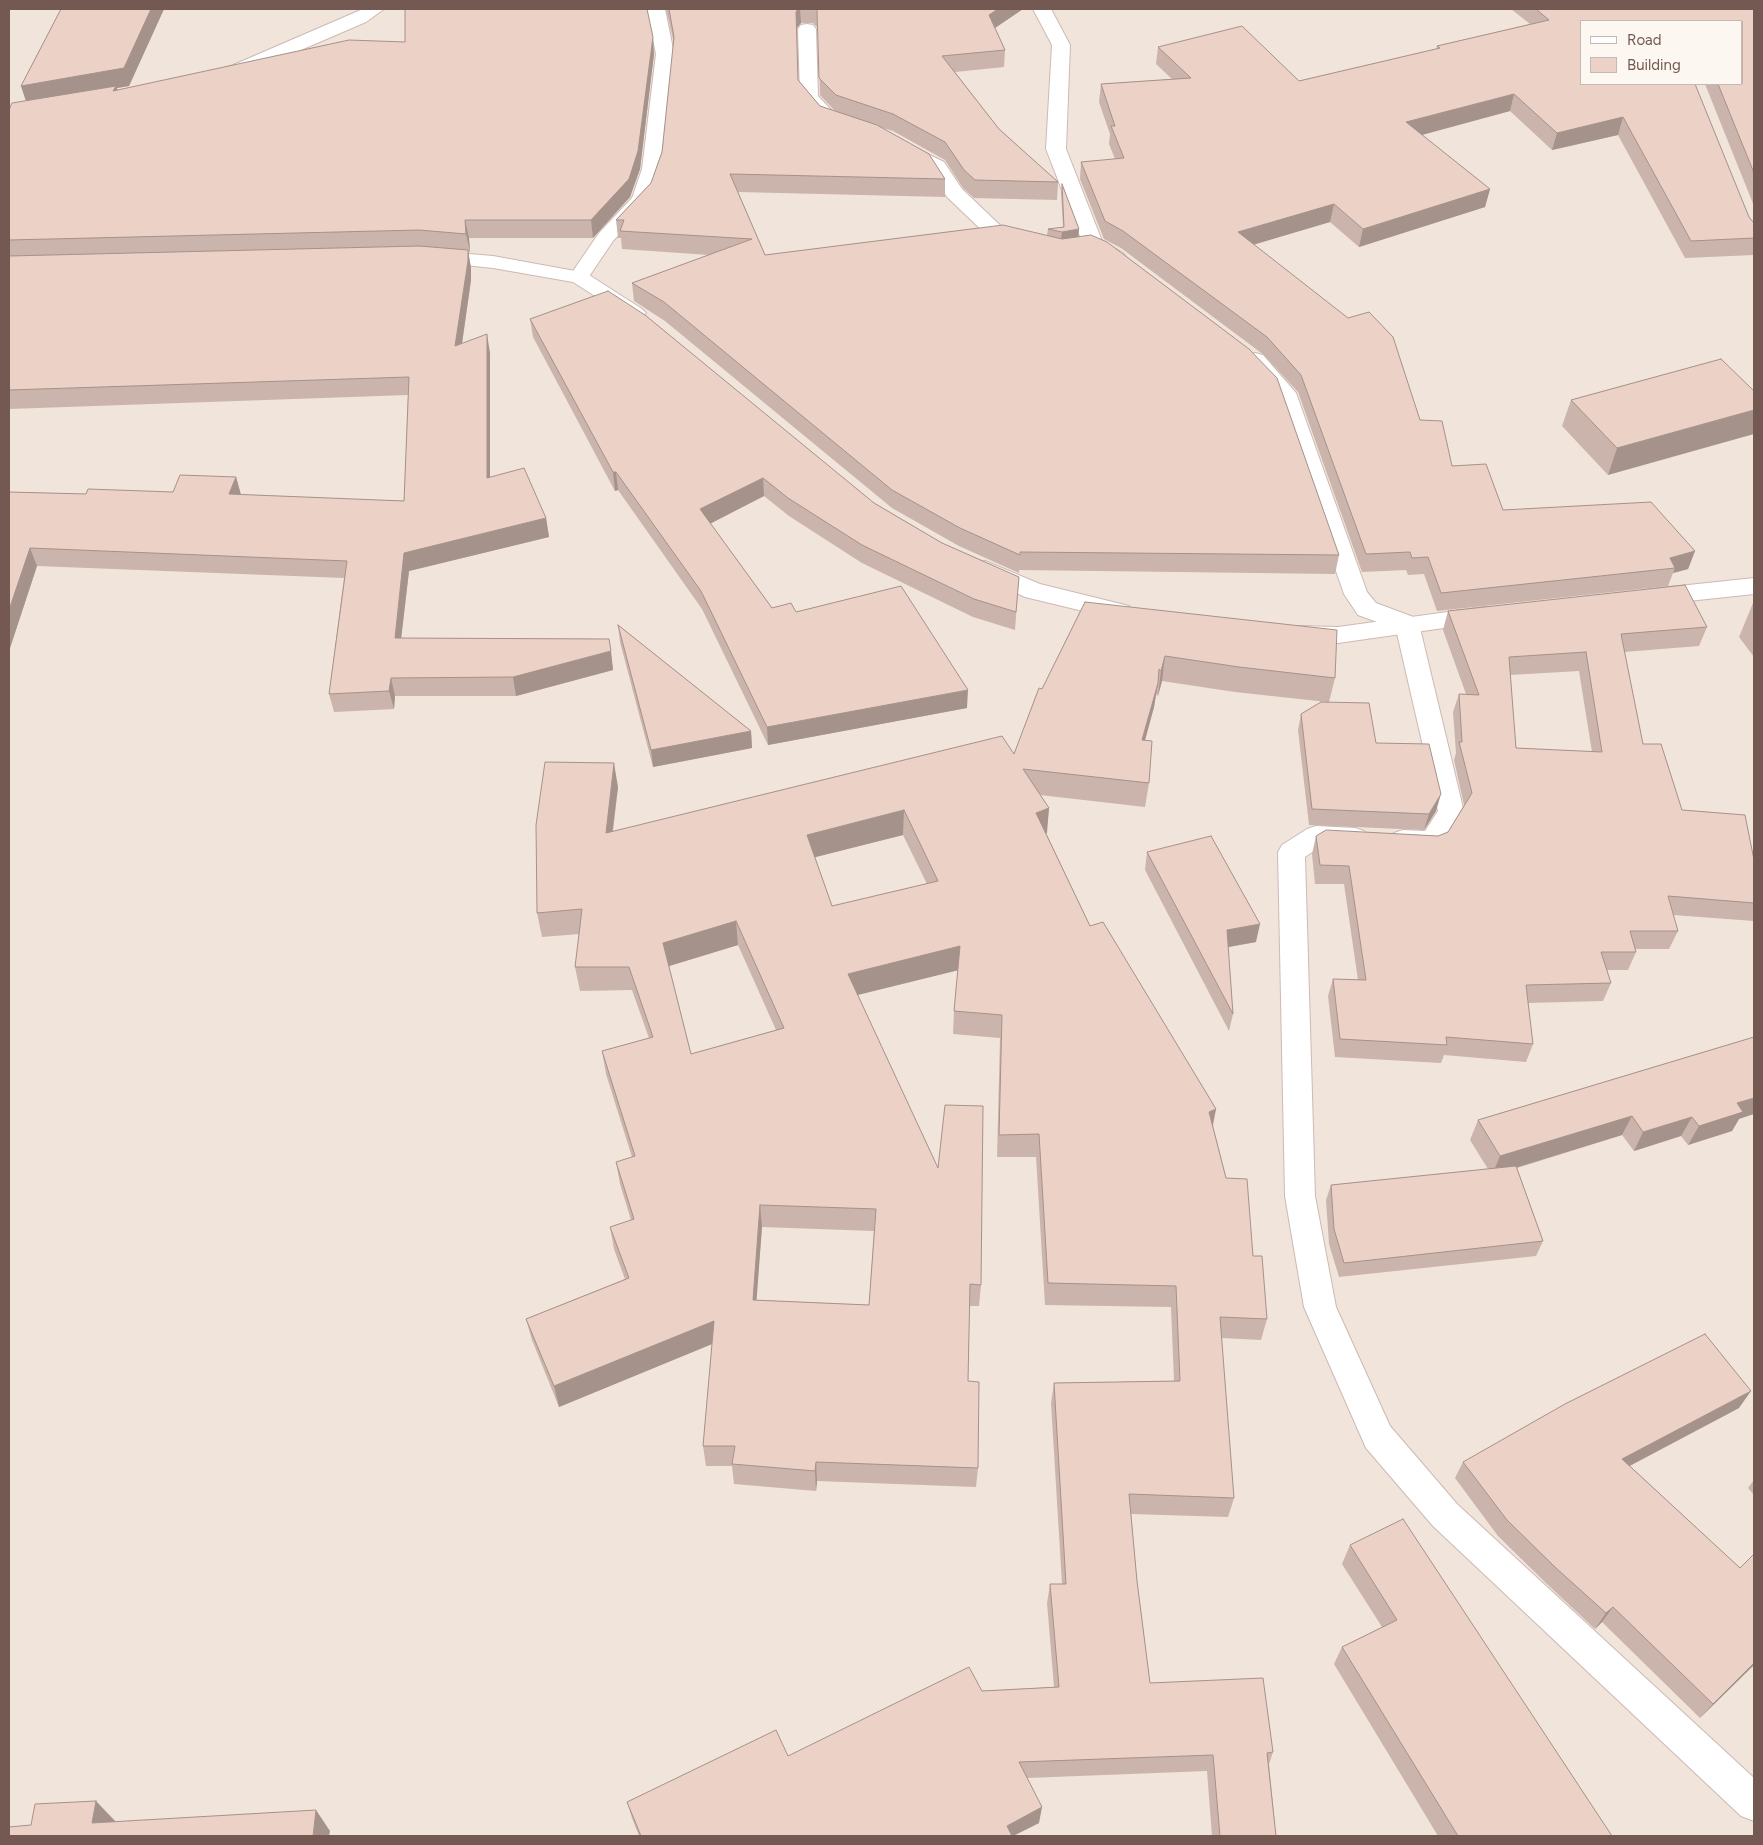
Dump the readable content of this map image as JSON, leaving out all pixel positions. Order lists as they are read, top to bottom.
{
  "legend": ["Road", "Building"]
}
